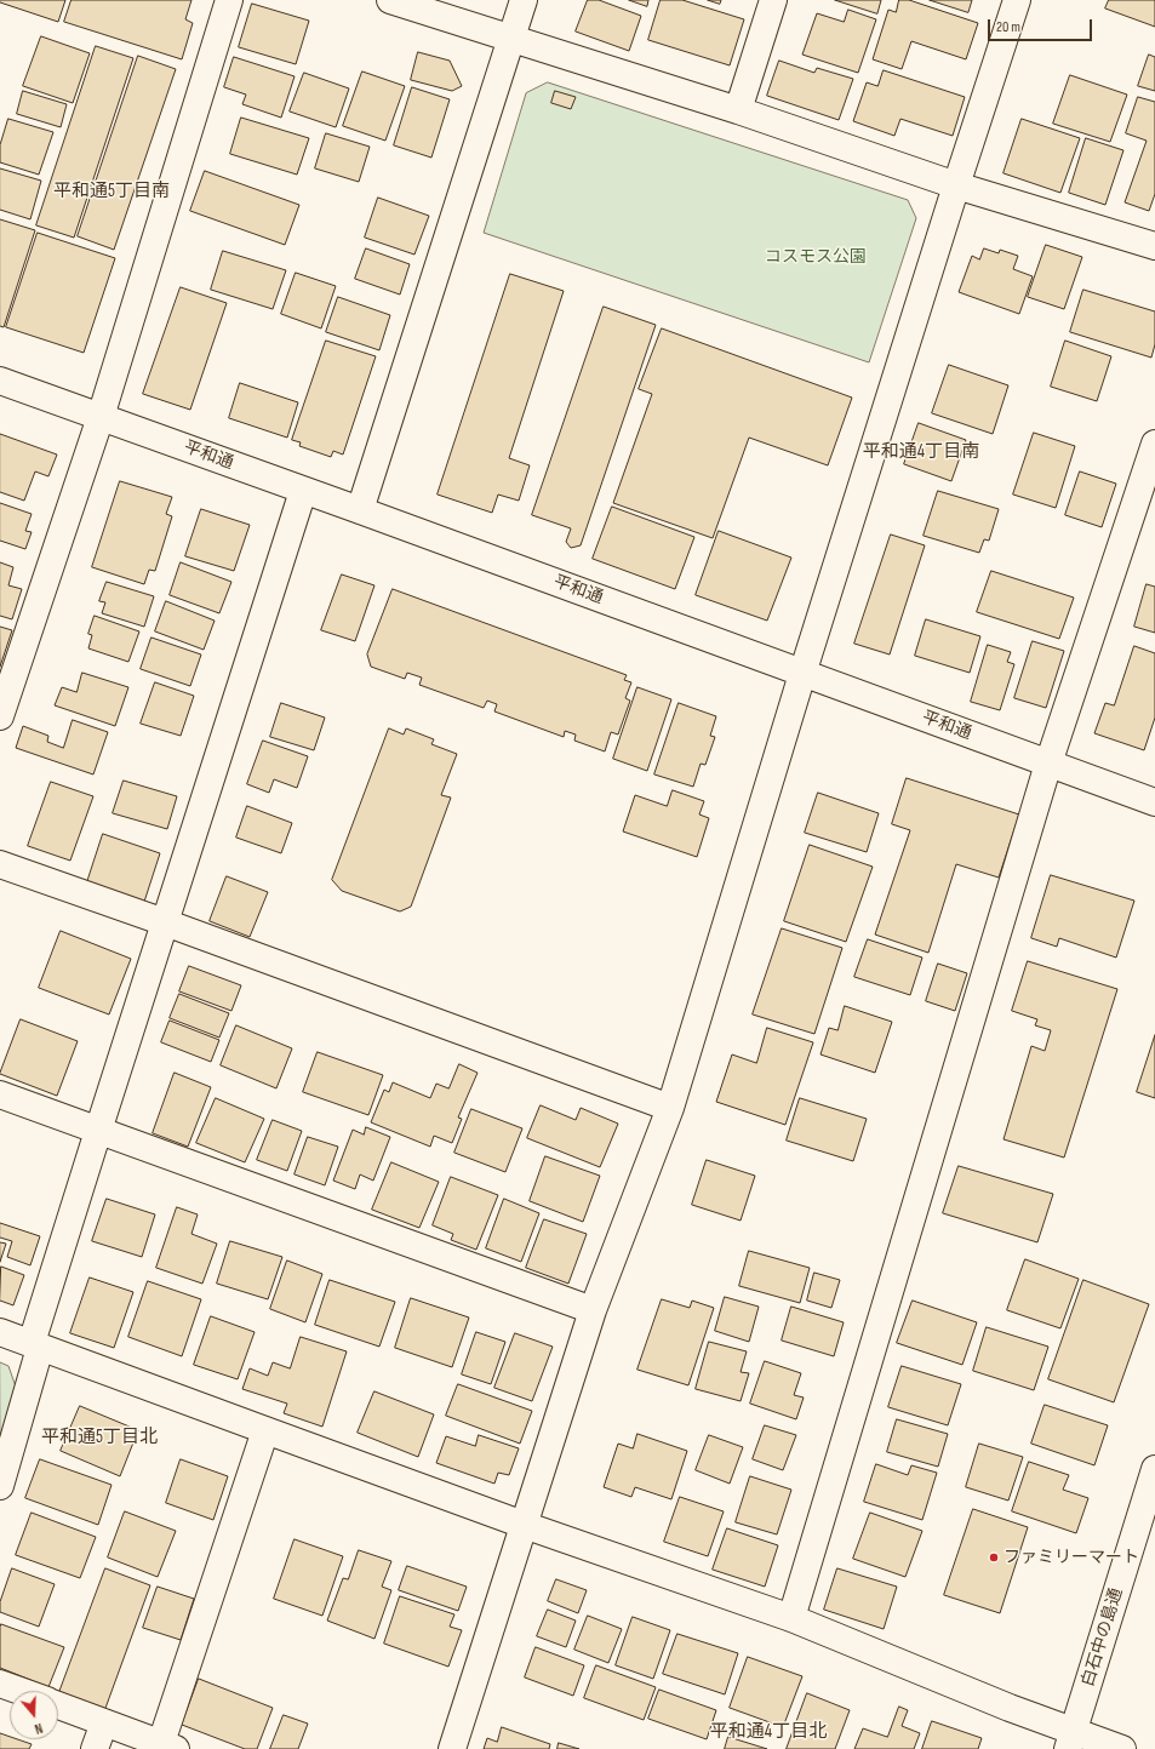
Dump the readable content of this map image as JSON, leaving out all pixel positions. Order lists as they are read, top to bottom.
{
  "streets": {
    "street": ["平和通", "白石中の島通"]
  },
  "districts": [
    "平和通5丁目南",
    "平和通4丁目南",
    "平和通5丁目北",
    "平和通4丁目北"
  ],
  "parks": ["コスモス公園"],
  "places": ["ファミリーマート"],
  "scale_bar": "20 m",
  "north": "bottom"
}
